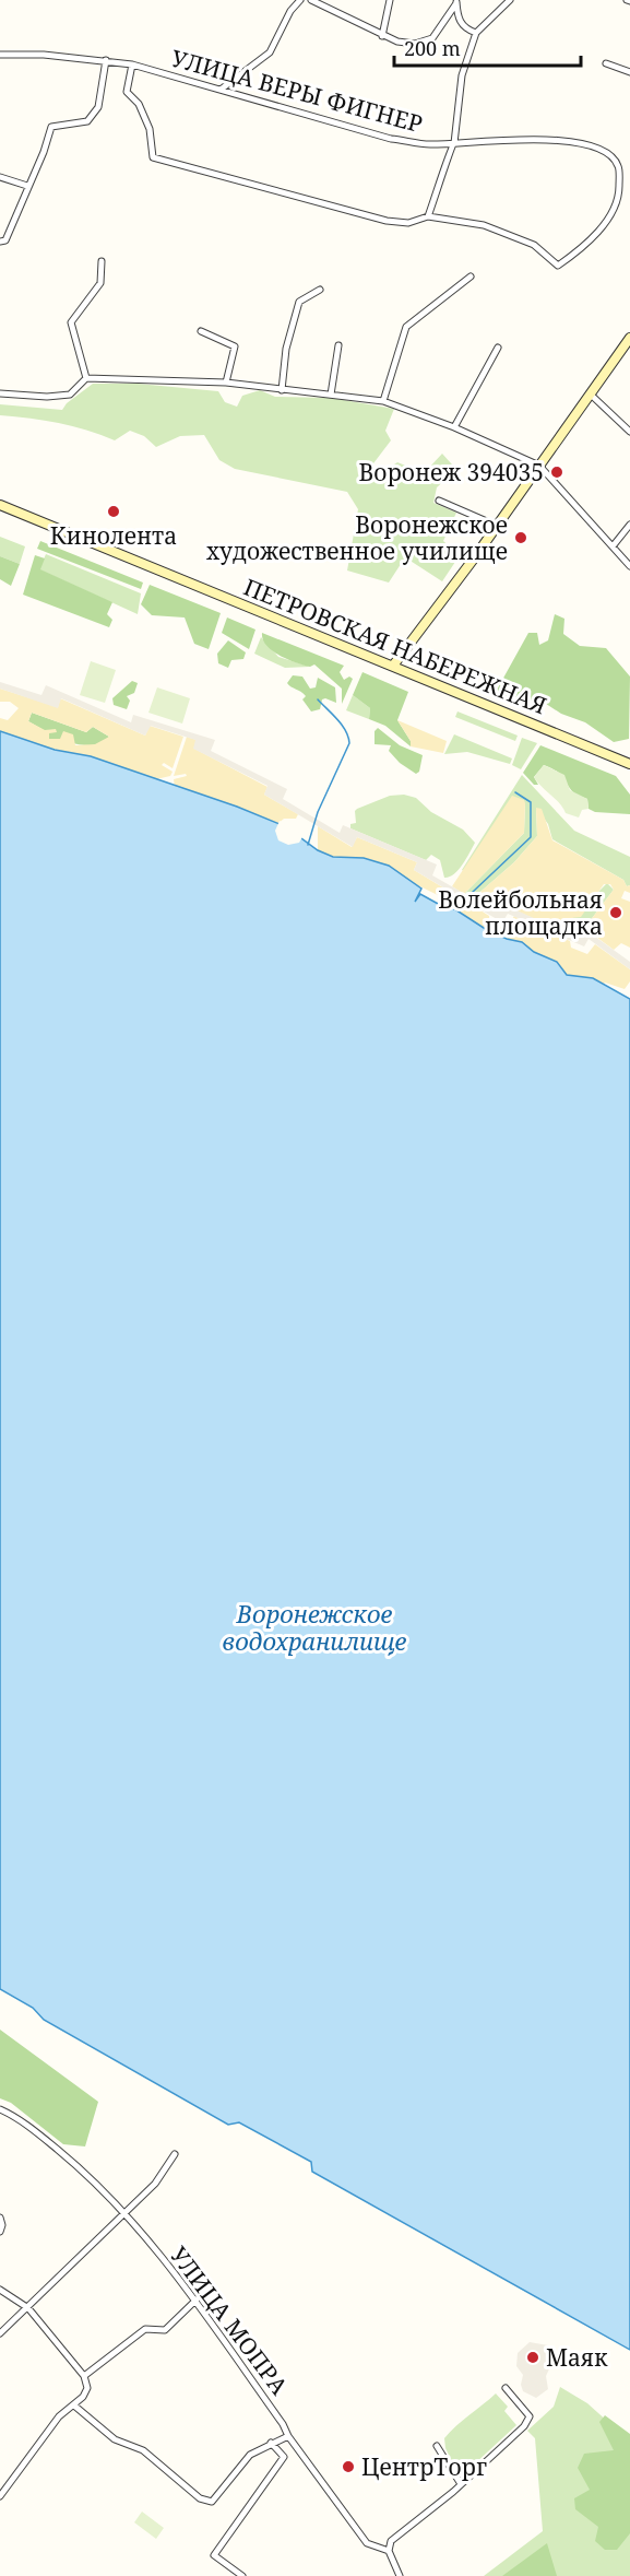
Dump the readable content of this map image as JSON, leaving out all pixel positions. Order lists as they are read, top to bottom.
{
  "streets": {
    "main road": ["ПЕТРОВСКАЯ НАБЕРЕЖНАЯ"],
    "street": ["УЛИЦА ВЕРЫ ФИГНЕР", "УЛИЦА МОПРА"]
  },
  "water": ["Воронежское водохранилище"],
  "places": [
    "Воронеж 394035",
    "Кинолента",
    "Воронежское художественное училище",
    "Волейбольная площадка",
    "Маяк",
    "ЦентрТорг"
  ],
  "scale_bar": "200 m"
}
